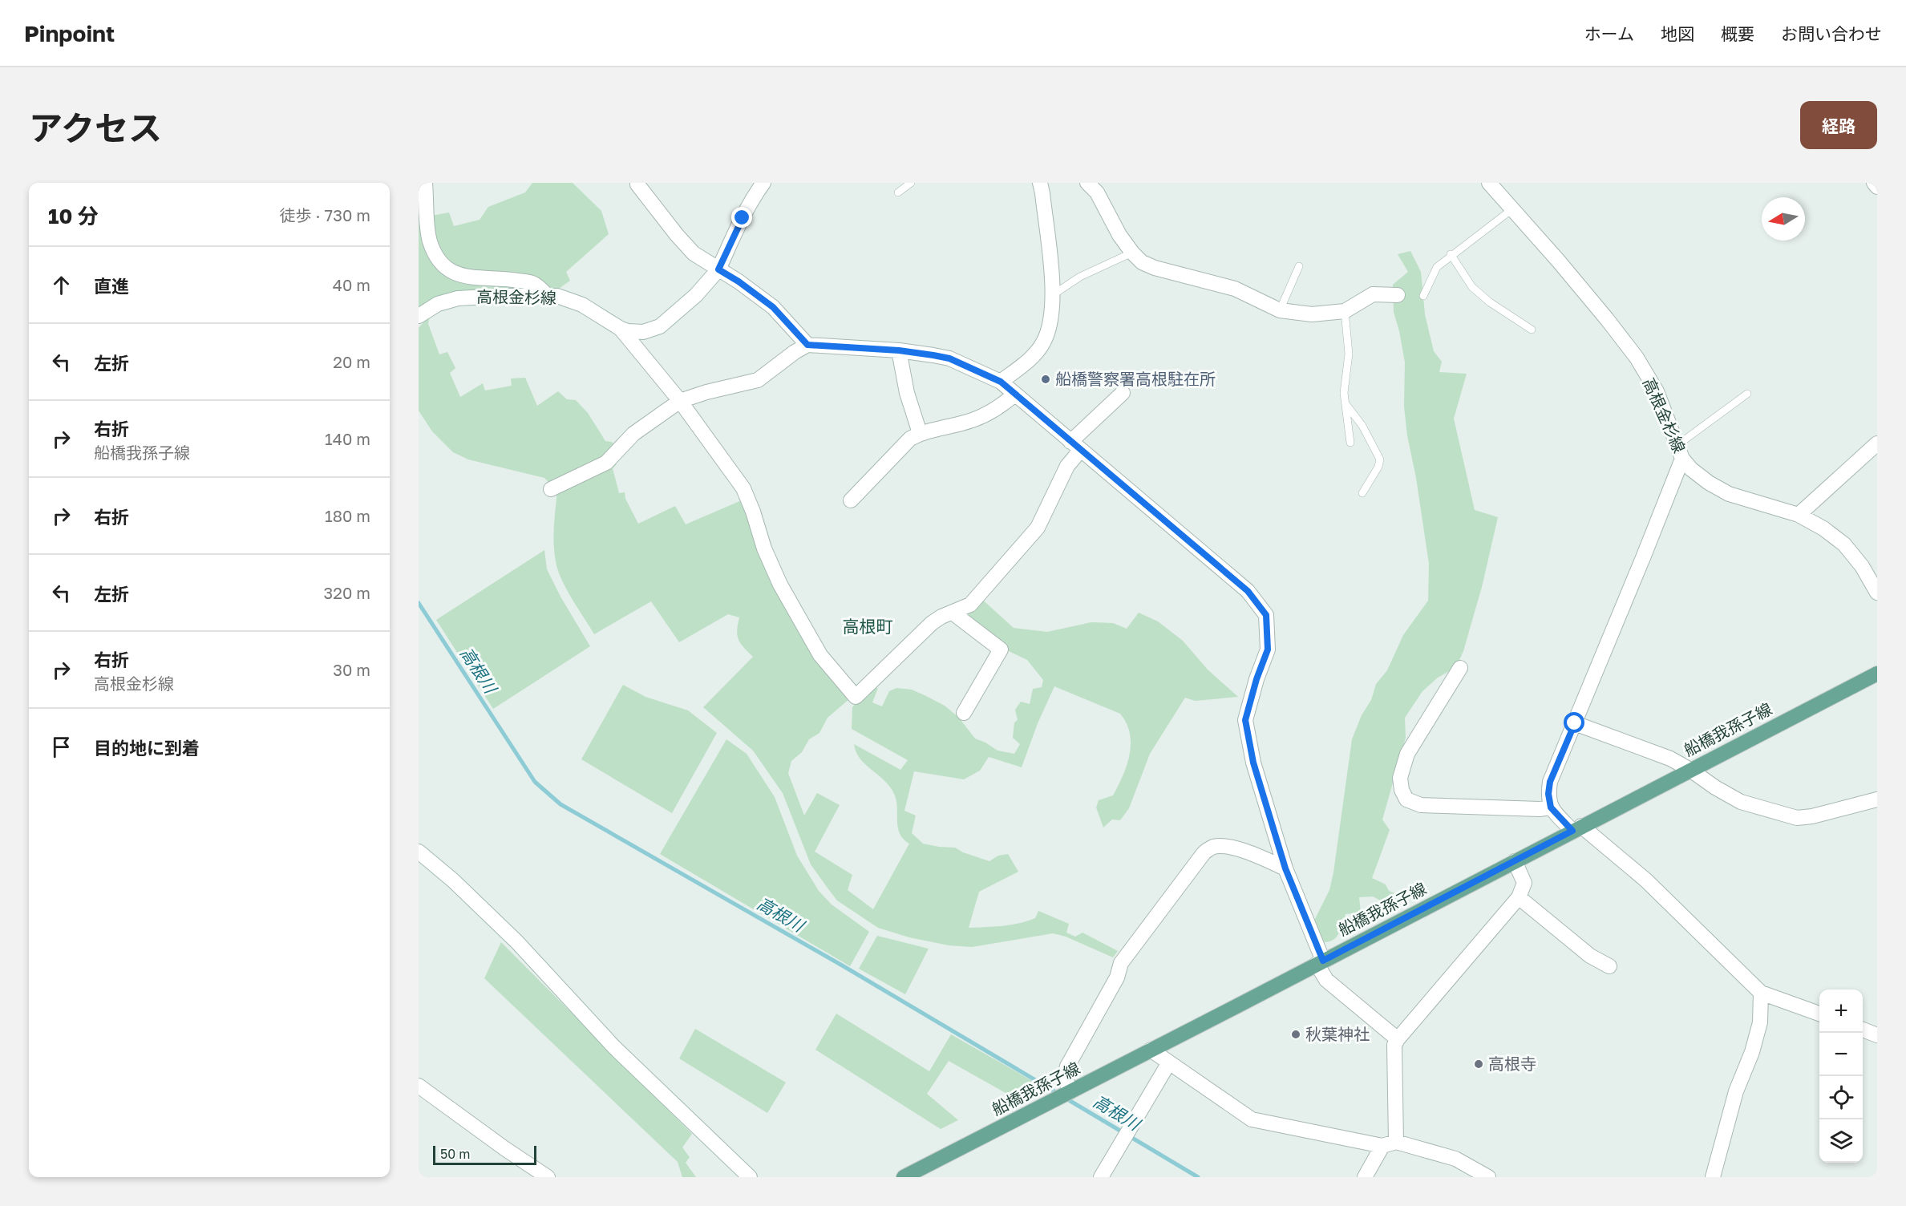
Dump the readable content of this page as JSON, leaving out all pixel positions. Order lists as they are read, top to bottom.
{
  "streets": {
    "main road": ["船橋我孫子線"],
    "street": ["高根金杉線"]
  },
  "districts": ["高根町"],
  "water": ["高根川"],
  "places": ["船橋警察署高根駐在所", "秋葉神社", "高根寺"],
  "scale_bar": "50 m",
  "north": "left",
  "page": {
    "header": "Pinpoint",
    "nav": [
      "ホーム",
      "地図",
      "概要",
      "お問い合わせ"
    ],
    "title": "アクセス",
    "buttons": "経路",
    "heading": ["10 分", "徒歩 · 730 m"],
    "list": [
      ["直進", "40 m"],
      ["左折", "20 m"],
      ["右折", "船橋我孫子線", "140 m"],
      ["右折", "180 m"],
      ["左折", "320 m"],
      ["右折", "高根金杉線", "30 m"],
      "目的地に到着"
    ],
    "map_buttons": ["+", "−"],
    "scale": "50 m"
  }
}
